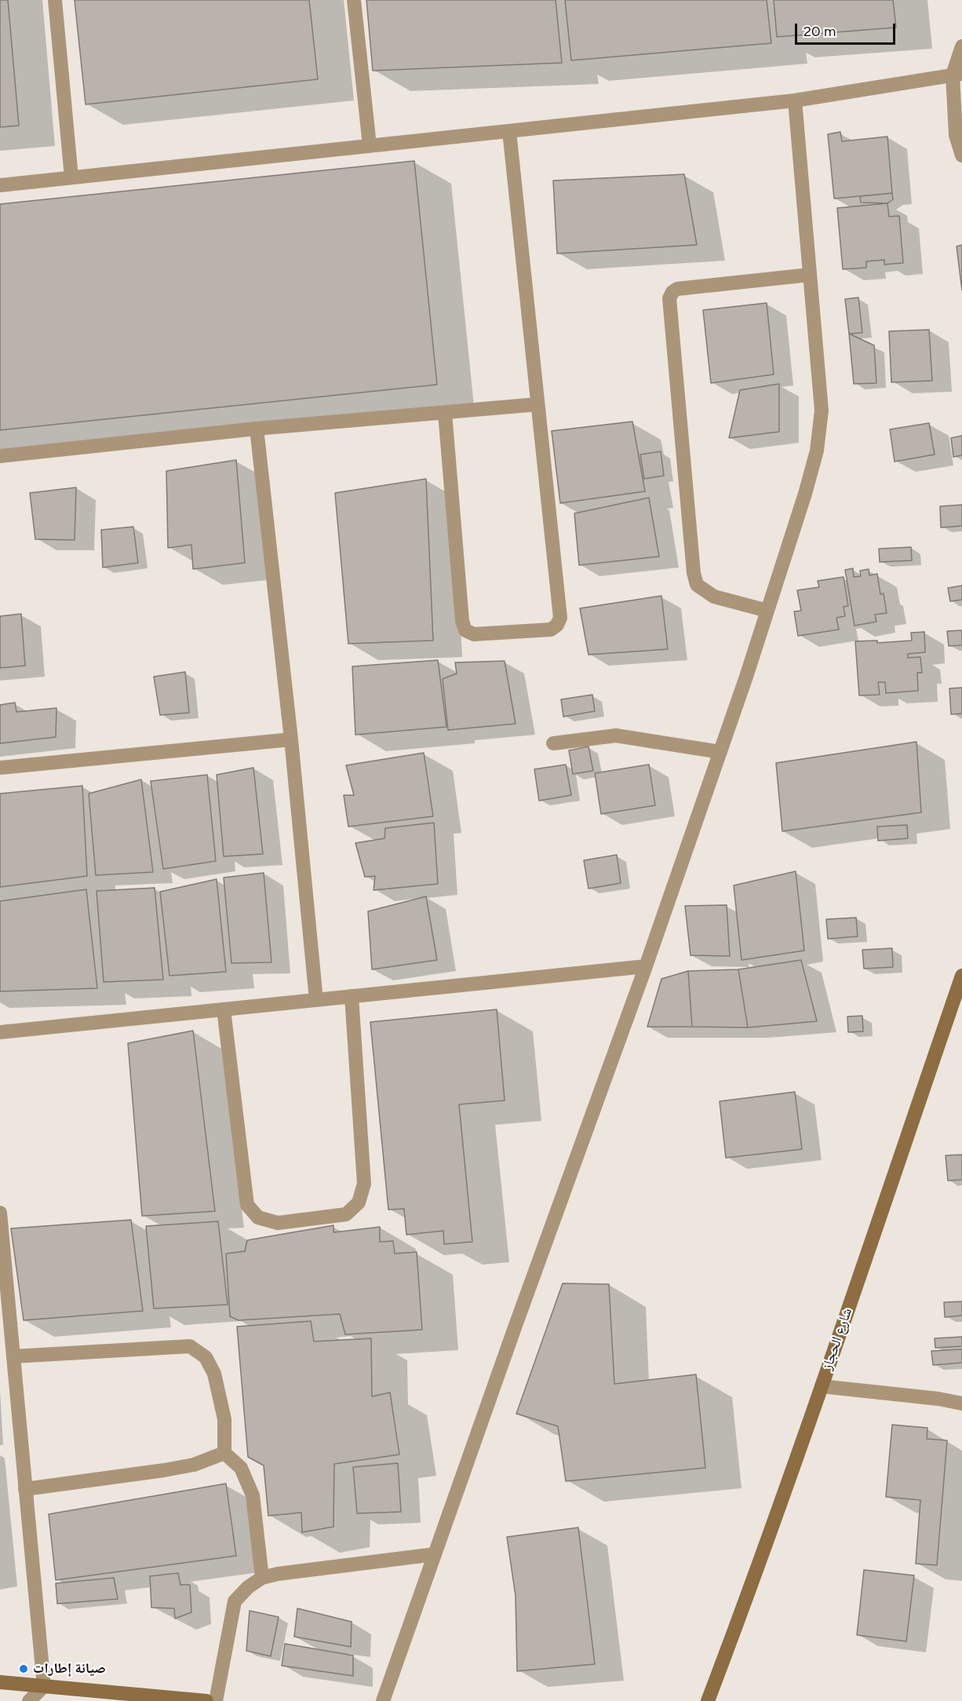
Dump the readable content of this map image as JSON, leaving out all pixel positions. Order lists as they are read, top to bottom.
{
  "streets": {
    "main road": ["شارع الحجاز"]
  },
  "places": ["صيانة إطارات"],
  "scale_bar": "20 m"
}
